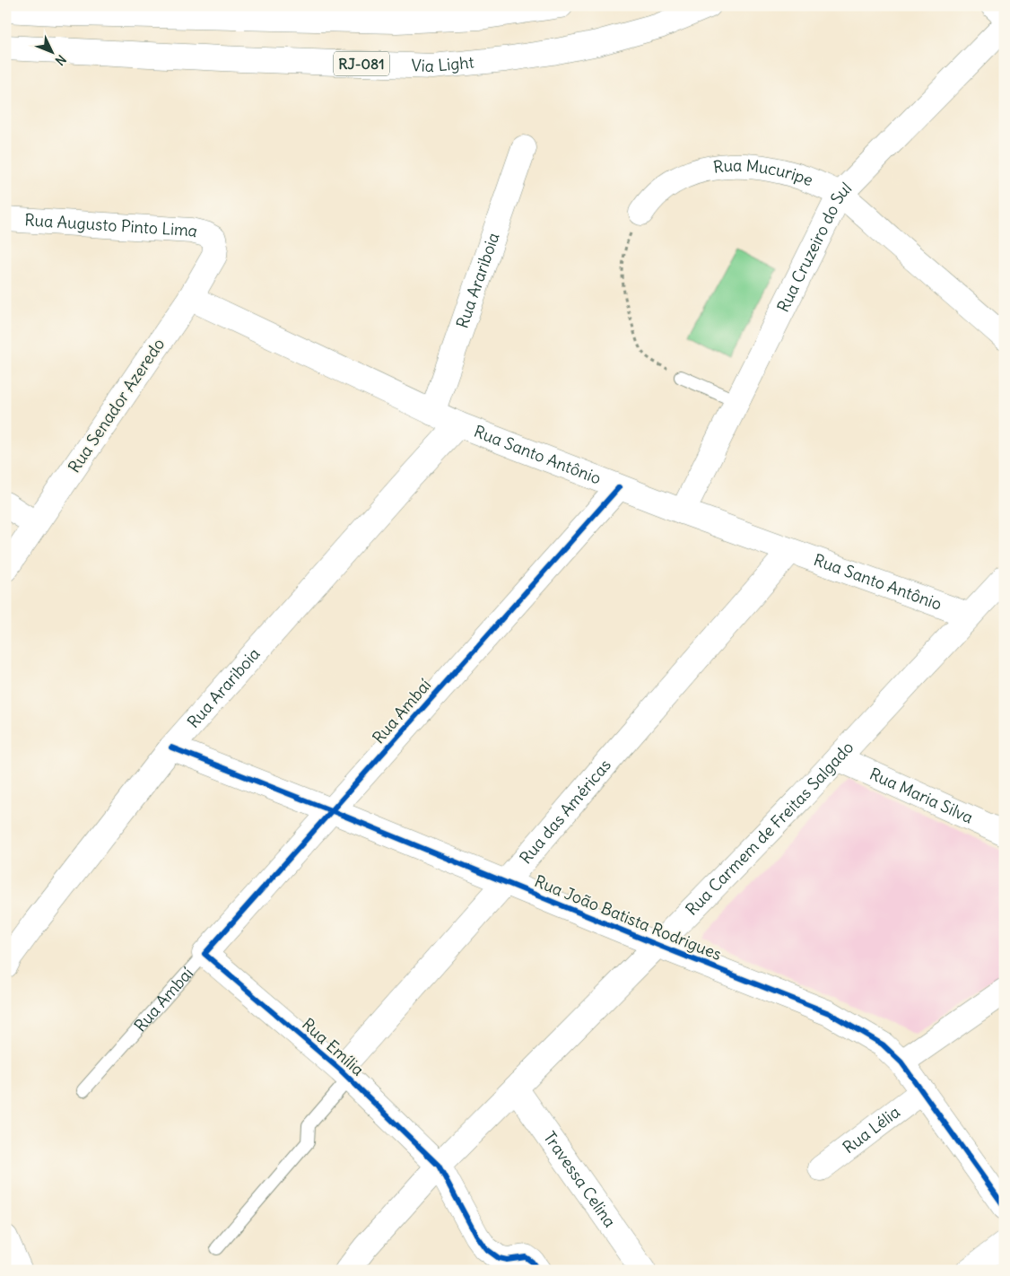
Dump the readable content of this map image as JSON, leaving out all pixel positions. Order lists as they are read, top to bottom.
{
  "streets": {
    "street": [
      "Via Light",
      "RJ-081",
      "Rua Mucuripe",
      "Rua Augusto Pinto Lima",
      "Rua Cruzeiro do Sul",
      "Rua Arariboia",
      "Rua Senador Azeredo",
      "Rua Santo Antônio",
      "Rua Ambaí",
      "Rua Maria Silva",
      "Rua das Américas",
      "Rua Carmem de Freitas Salgado",
      "Rua João Batista Rodrigues",
      "Rua Emília",
      "Rua Lélia",
      "Travessa Celina"
    ]
  },
  "crossings": [
    ["Rua Mucuripe", "Rua Cruzeiro do Sul"],
    ["Rua Augusto Pinto Lima", "Rua Senador Azeredo"],
    ["Rua Cruzeiro do Sul", "Rua Santo Antônio"],
    ["Rua Arariboia", "Rua Santo Antônio"],
    ["Rua Arariboia", "Rua João Batista Rodrigues"],
    ["Rua Senador Azeredo", "Rua Santo Antônio"],
    ["Rua Santo Antônio", "Rua Ambaí"],
    ["Rua Santo Antônio", "Rua das Américas"],
    ["Rua Santo Antônio", "Rua Carmem de Freitas Salgado"],
    ["Rua Ambaí", "Rua João Batista Rodrigues"],
    ["Rua Ambaí", "Rua Emília"],
    ["Rua Maria Silva", "Rua Carmem de Freitas Salgado"],
    ["Rua das Américas", "Rua João Batista Rodrigues"],
    ["Rua das Américas", "Rua Emília"],
    ["Rua Carmem de Freitas Salgado", "Rua João Batista Rodrigues"],
    ["Rua Carmem de Freitas Salgado", "Rua Emília"],
    ["Rua Carmem de Freitas Salgado", "Travessa Celina"],
    ["Rua João Batista Rodrigues", "Rua Lélia"]
  ],
  "north": "bottom right"
}
